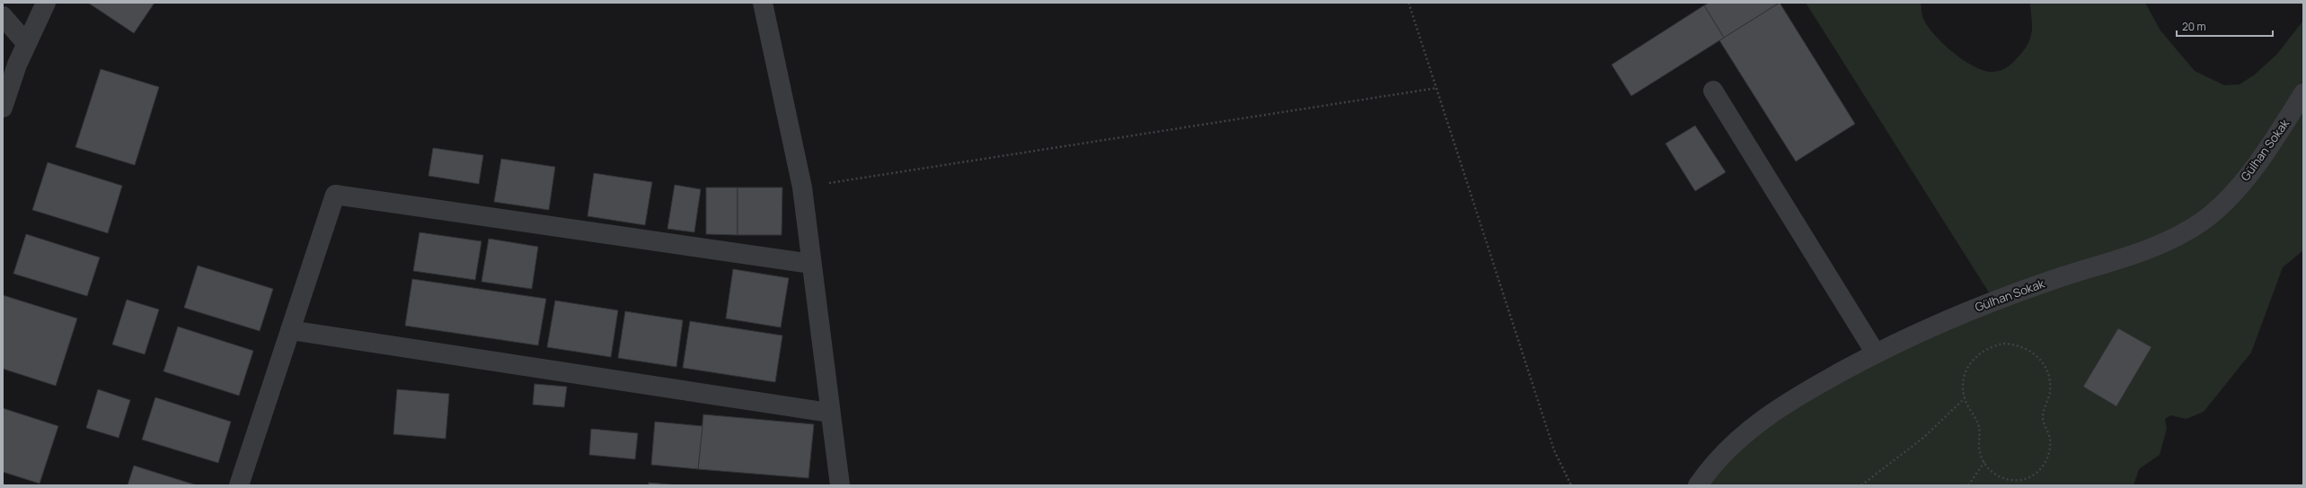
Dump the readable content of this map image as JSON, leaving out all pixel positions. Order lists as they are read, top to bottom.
{
  "streets": {
    "street": ["Gülhan Sokak"]
  },
  "scale_bar": "20 m"
}
